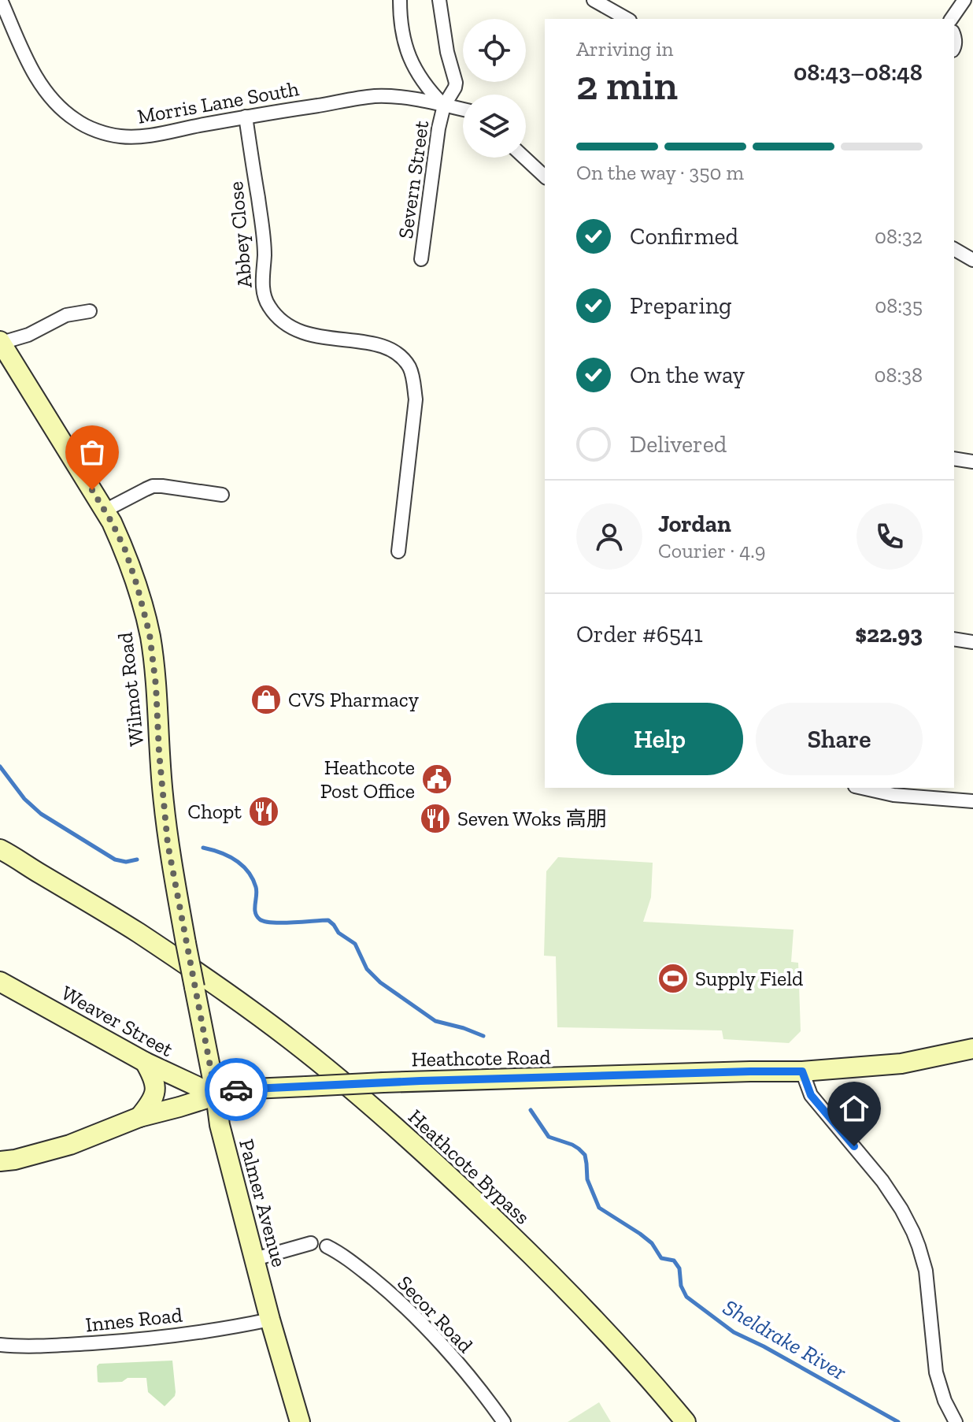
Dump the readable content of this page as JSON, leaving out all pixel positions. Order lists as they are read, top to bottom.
{
  "streets": {
    "street": [
      "Morris Lane South",
      "Severn Street",
      "Abbey Close",
      "Wilmot Road",
      "Weaver Street",
      "Heathcote Road",
      "Heathcote Bypass",
      "Palmer Avenue",
      "Secor Road",
      "Innes Road"
    ]
  },
  "crossings": [
    ["Morris Lane South", "Severn Street"],
    ["Morris Lane South", "Abbey Close"],
    ["Wilmot Road", "Palmer Avenue"],
    ["Weaver Street", "Heathcote Road"],
    ["Weaver Street", "Palmer Avenue"],
    ["Heathcote Road", "Palmer Avenue"],
    ["Palmer Avenue", "Innes Road"]
  ],
  "water": ["Sheldrake River"],
  "places": {
    "shop": ["CVS Pharmacy"],
    "public building": ["Heathcote Post Office"],
    "restaurant": ["Chopt", "Seven Woks 高朋"],
    "sports": ["Supply Field"]
  },
  "page": {
    "heading": ["2 min", "Arriving in", "08:43–08:48"],
    "panel": [
      "Jordan",
      "Courier · 4.9",
      "Order #6541",
      "$22.93"
    ],
    "bar": "On the way · 350 m",
    "list": [
      ["Confirmed", "08:32"],
      ["Preparing", "08:35"],
      ["On the way", "08:38"],
      "Delivered"
    ],
    "buttons": ["Help", "Share"]
  }
}
